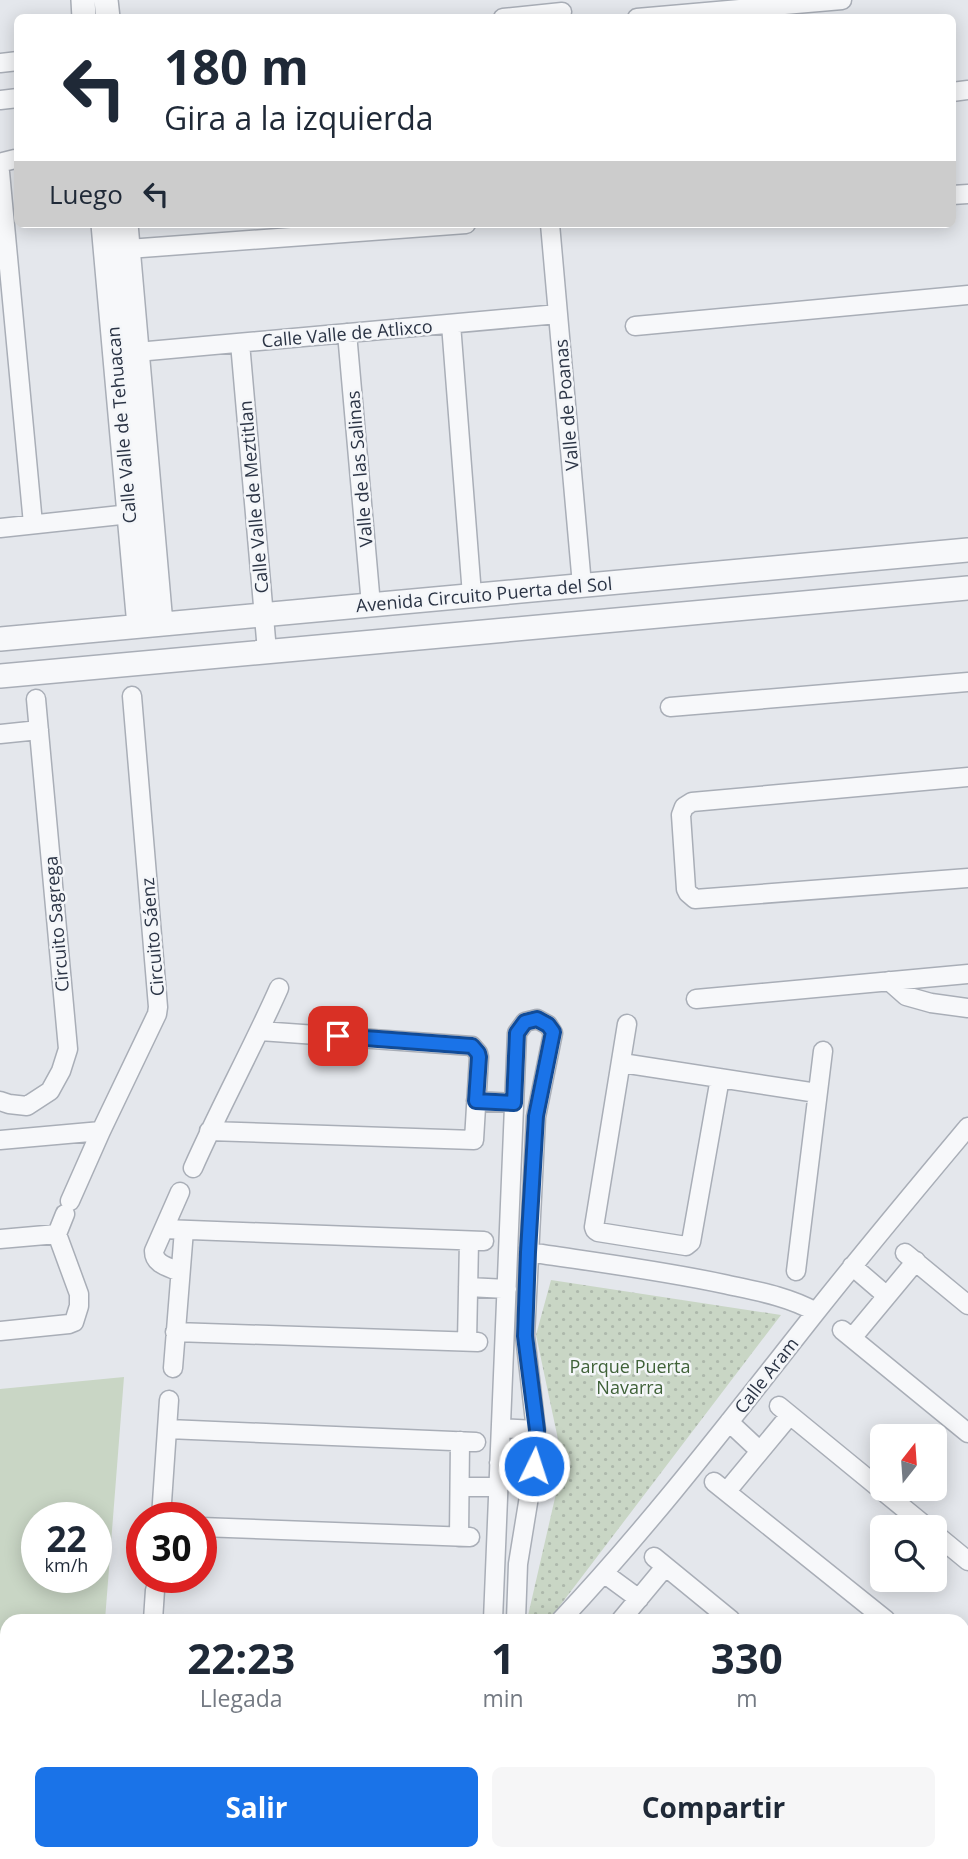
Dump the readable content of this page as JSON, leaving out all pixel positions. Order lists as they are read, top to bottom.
{
  "streets": {
    "street": [
      "Calle Valle de Atlixco",
      "Valle de Poanas",
      "Calle Valle de Tehuacan",
      "Valle de las Salinas",
      "Calle Valle de Meztitlan",
      "Avenida Circuito Puerta del Sol",
      "Circuito Sagrega",
      "Circuito Sáenz",
      "Calle Aram"
    ]
  },
  "crossings": [
    ["Calle Valle de Atlixco", "Valle de Poanas"],
    ["Calle Valle de Atlixco", "Calle Valle de Tehuacan"],
    ["Calle Valle de Atlixco", "Valle de las Salinas"],
    ["Calle Valle de Atlixco", "Calle Valle de Meztitlan"],
    ["Valle de Poanas", "Avenida Circuito Puerta del Sol"],
    ["Calle Valle de Tehuacan", "Avenida Circuito Puerta del Sol"],
    ["Valle de las Salinas", "Avenida Circuito Puerta del Sol"],
    ["Calle Valle de Meztitlan", "Avenida Circuito Puerta del Sol"]
  ],
  "parks": ["Parque Puerta Navarra"],
  "north": "top",
  "page": {
    "turn": ["180 m", "Gira a la izquierda"],
    "then": "Luego",
    "speed": "22 km/h",
    "limit": "30",
    "eta": [
      "22:23",
      "Llegada",
      "1",
      "min",
      "330",
      "m"
    ],
    "buttons": ["Salir", "Compartir"]
  }
}
